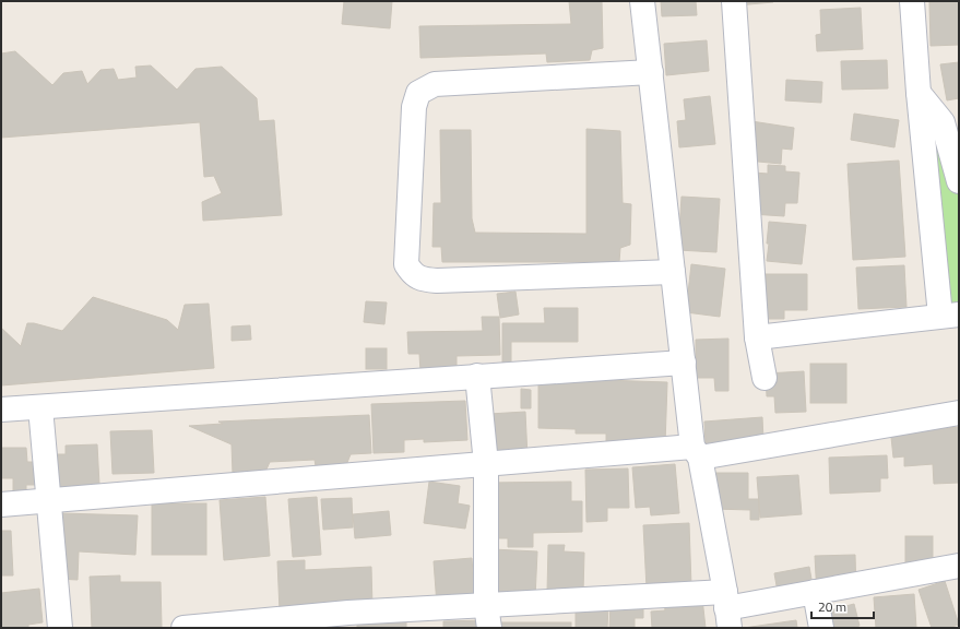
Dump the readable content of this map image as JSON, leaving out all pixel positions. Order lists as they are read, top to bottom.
{
  "scale_bar": "20 m"
}
